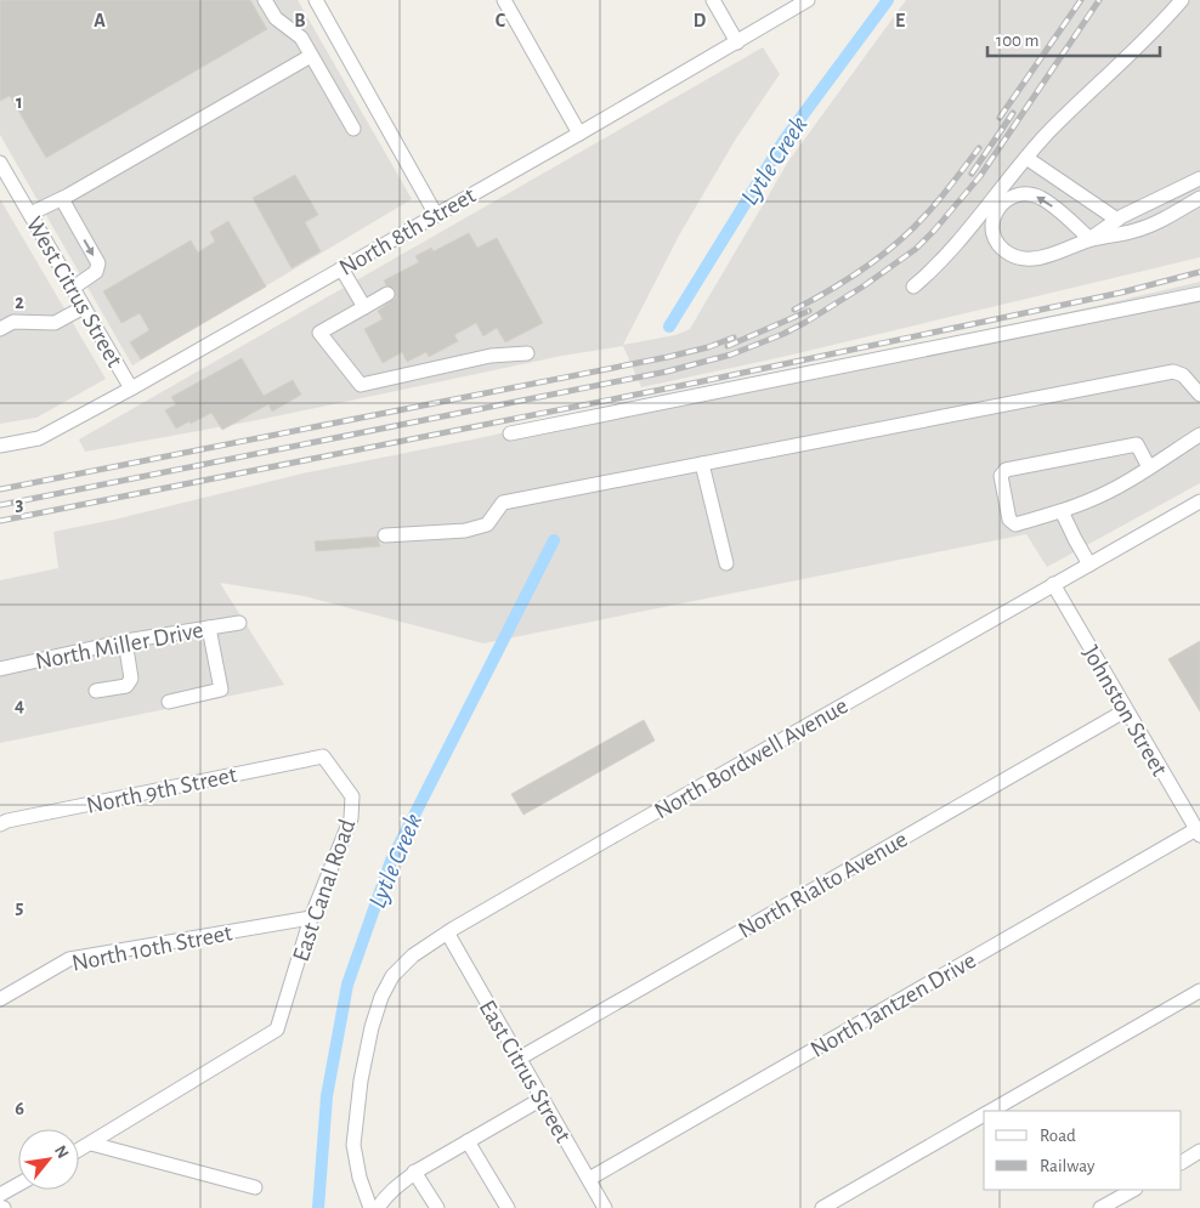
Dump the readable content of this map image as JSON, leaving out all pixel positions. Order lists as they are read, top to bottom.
{
  "streets": {
    "street": [
      "North 8th Street",
      "West Citrus Street",
      "North Miller Drive",
      "Johnston Street",
      "North Bordwell Avenue",
      "North 9th Street",
      "North Rialto Avenue",
      "East Canal Road",
      "North 10th Street",
      "North Jantzen Drive",
      "East Citrus Street"
    ]
  },
  "crossings": [
    ["North 8th Street", "West Citrus Street"],
    ["Johnston Street", "North Bordwell Avenue"],
    ["Johnston Street", "North Rialto Avenue"],
    ["Johnston Street", "North Jantzen Drive"],
    ["North Bordwell Avenue", "East Citrus Street"],
    ["North 9th Street", "East Canal Road"],
    ["North Rialto Avenue", "East Citrus Street"],
    ["East Canal Road", "North 10th Street"],
    ["North Jantzen Drive", "East Citrus Street"]
  ],
  "water": ["Lytle Creek"],
  "legend": ["Road", "Railway"],
  "scale_bar": "100 m",
  "north": "top right",
  "grid": {
    "columns": [
      "A",
      "B",
      "C",
      "D",
      "E"
    ],
    "rows": [
      "1",
      "2",
      "3",
      "4",
      "5",
      "6"
    ]
  }
}
